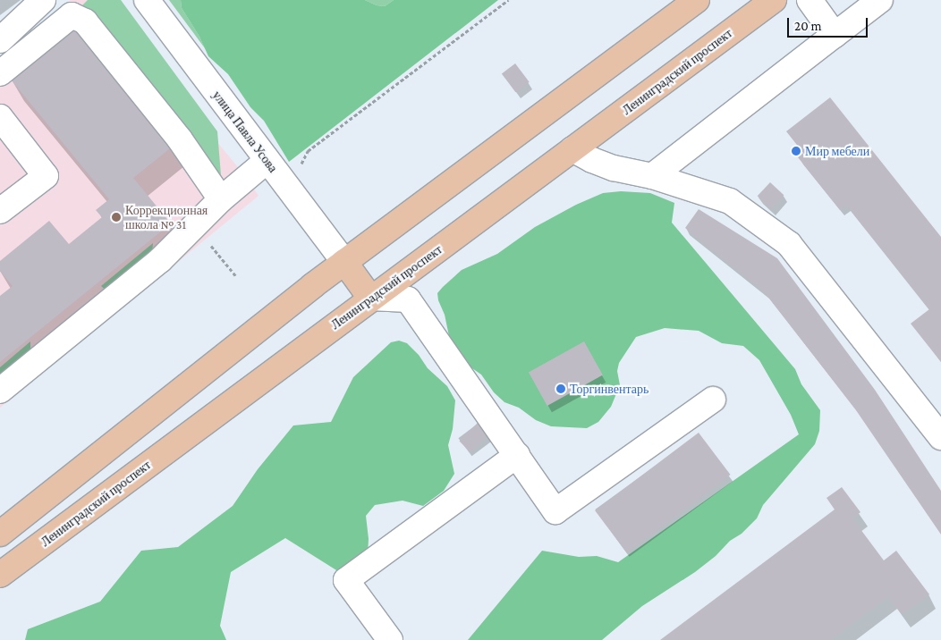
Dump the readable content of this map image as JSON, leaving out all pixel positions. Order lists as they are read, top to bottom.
{
  "streets": {
    "main road": ["Ленинградский проспект"],
    "street": ["улица Павла Усова"]
  },
  "places": ["Мир мебели", "Коррекционная школа № 31", "Торгинвентарь"],
  "scale_bar": "20 m"
}
